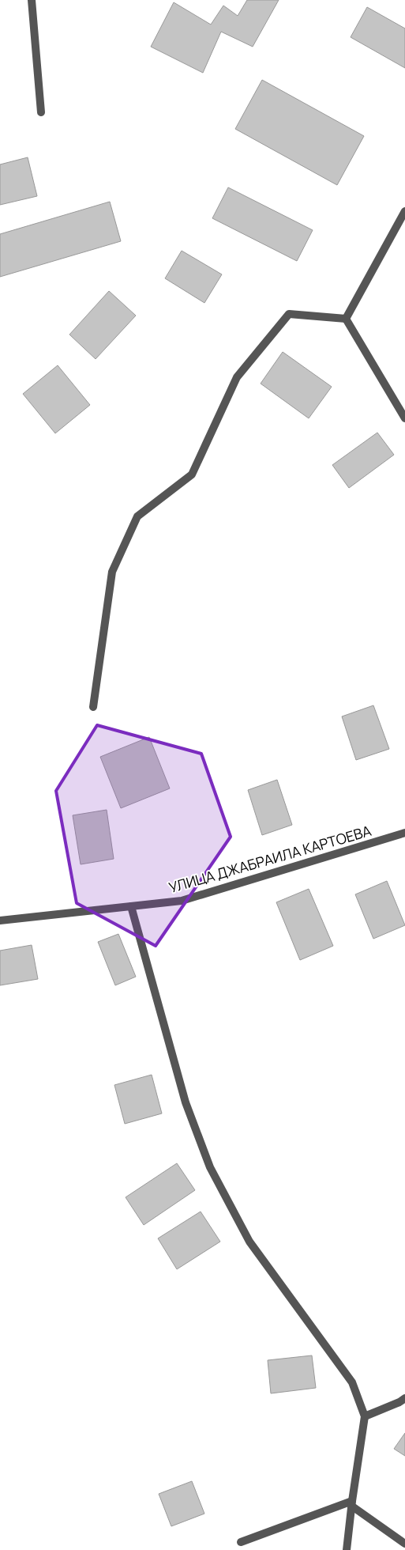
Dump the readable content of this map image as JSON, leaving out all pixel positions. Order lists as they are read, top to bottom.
{
  "streets": {
    "street": ["УЛИЦА ДЖАБРАИЛА КАРТОЕВА"]
  }
}
